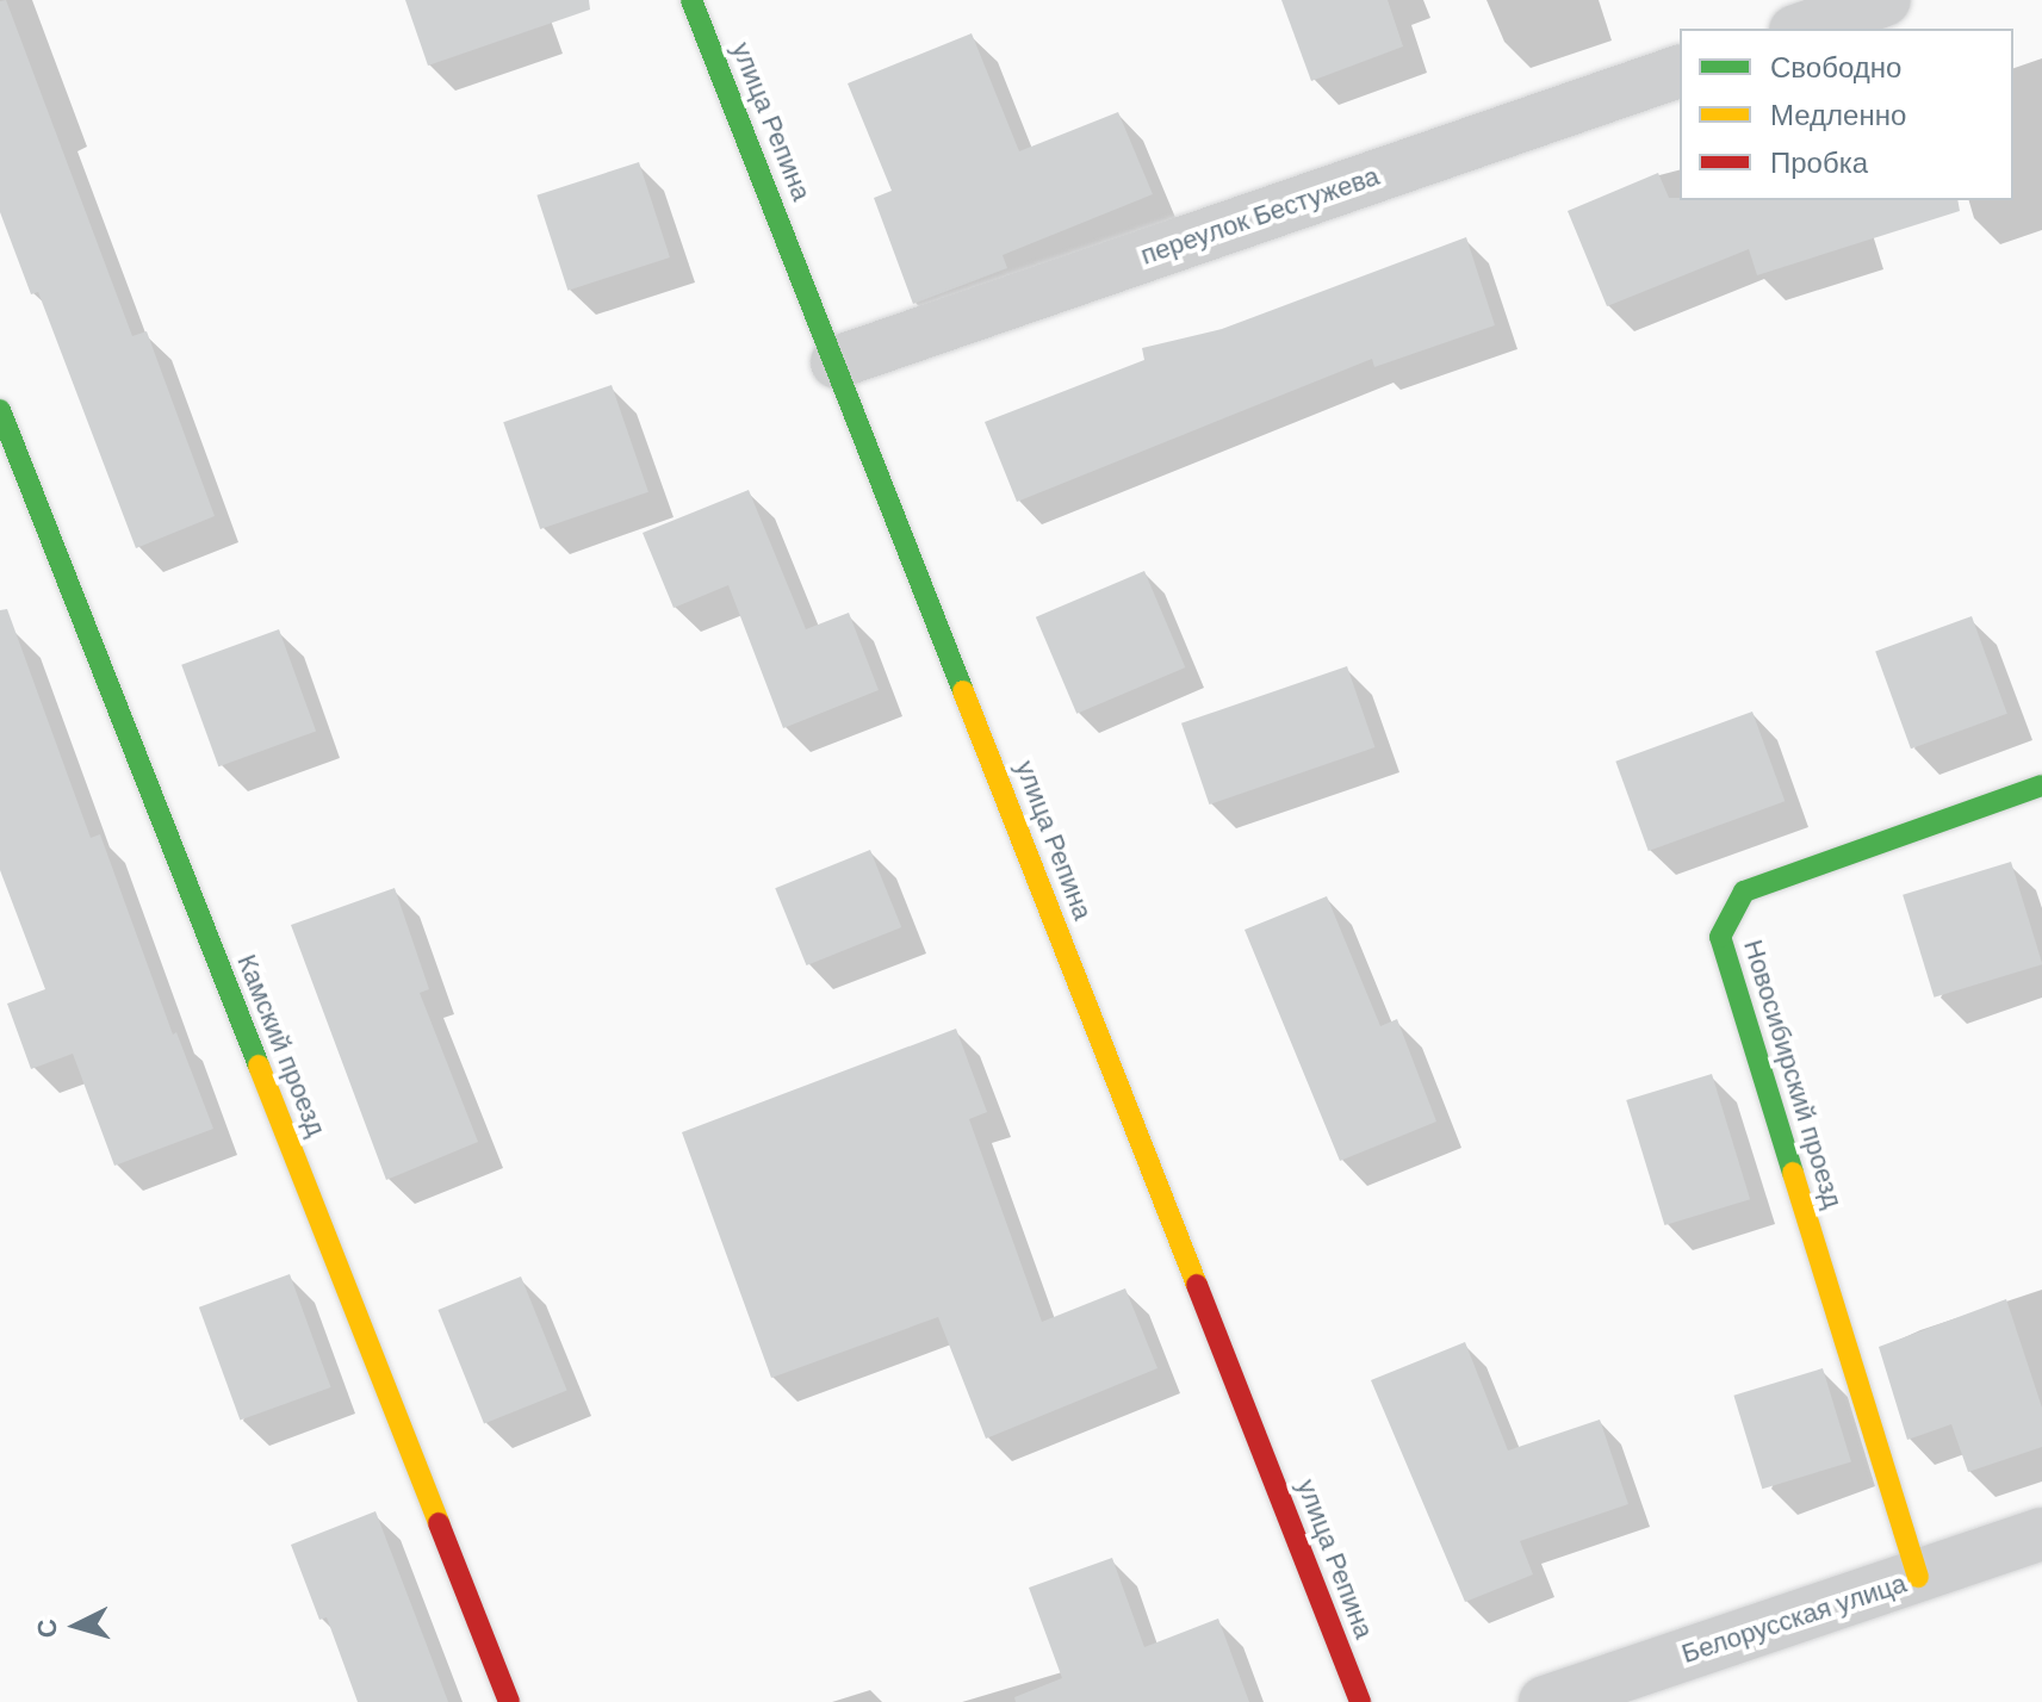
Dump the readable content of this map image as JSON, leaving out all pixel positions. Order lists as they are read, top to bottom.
{
  "streets": {
    "street": [
      "улица Репина",
      "переулок Бестужева",
      "Камский проезд",
      "Новосибирский проезд",
      "Белорусская улица"
    ]
  },
  "crossings": [
    ["улица Репина", "переулок Бестужева"],
    ["Новосибирский проезд", "Белорусская улица"]
  ],
  "legend": ["Свободно", "Медленно", "Пробка"],
  "north": "left"
}
